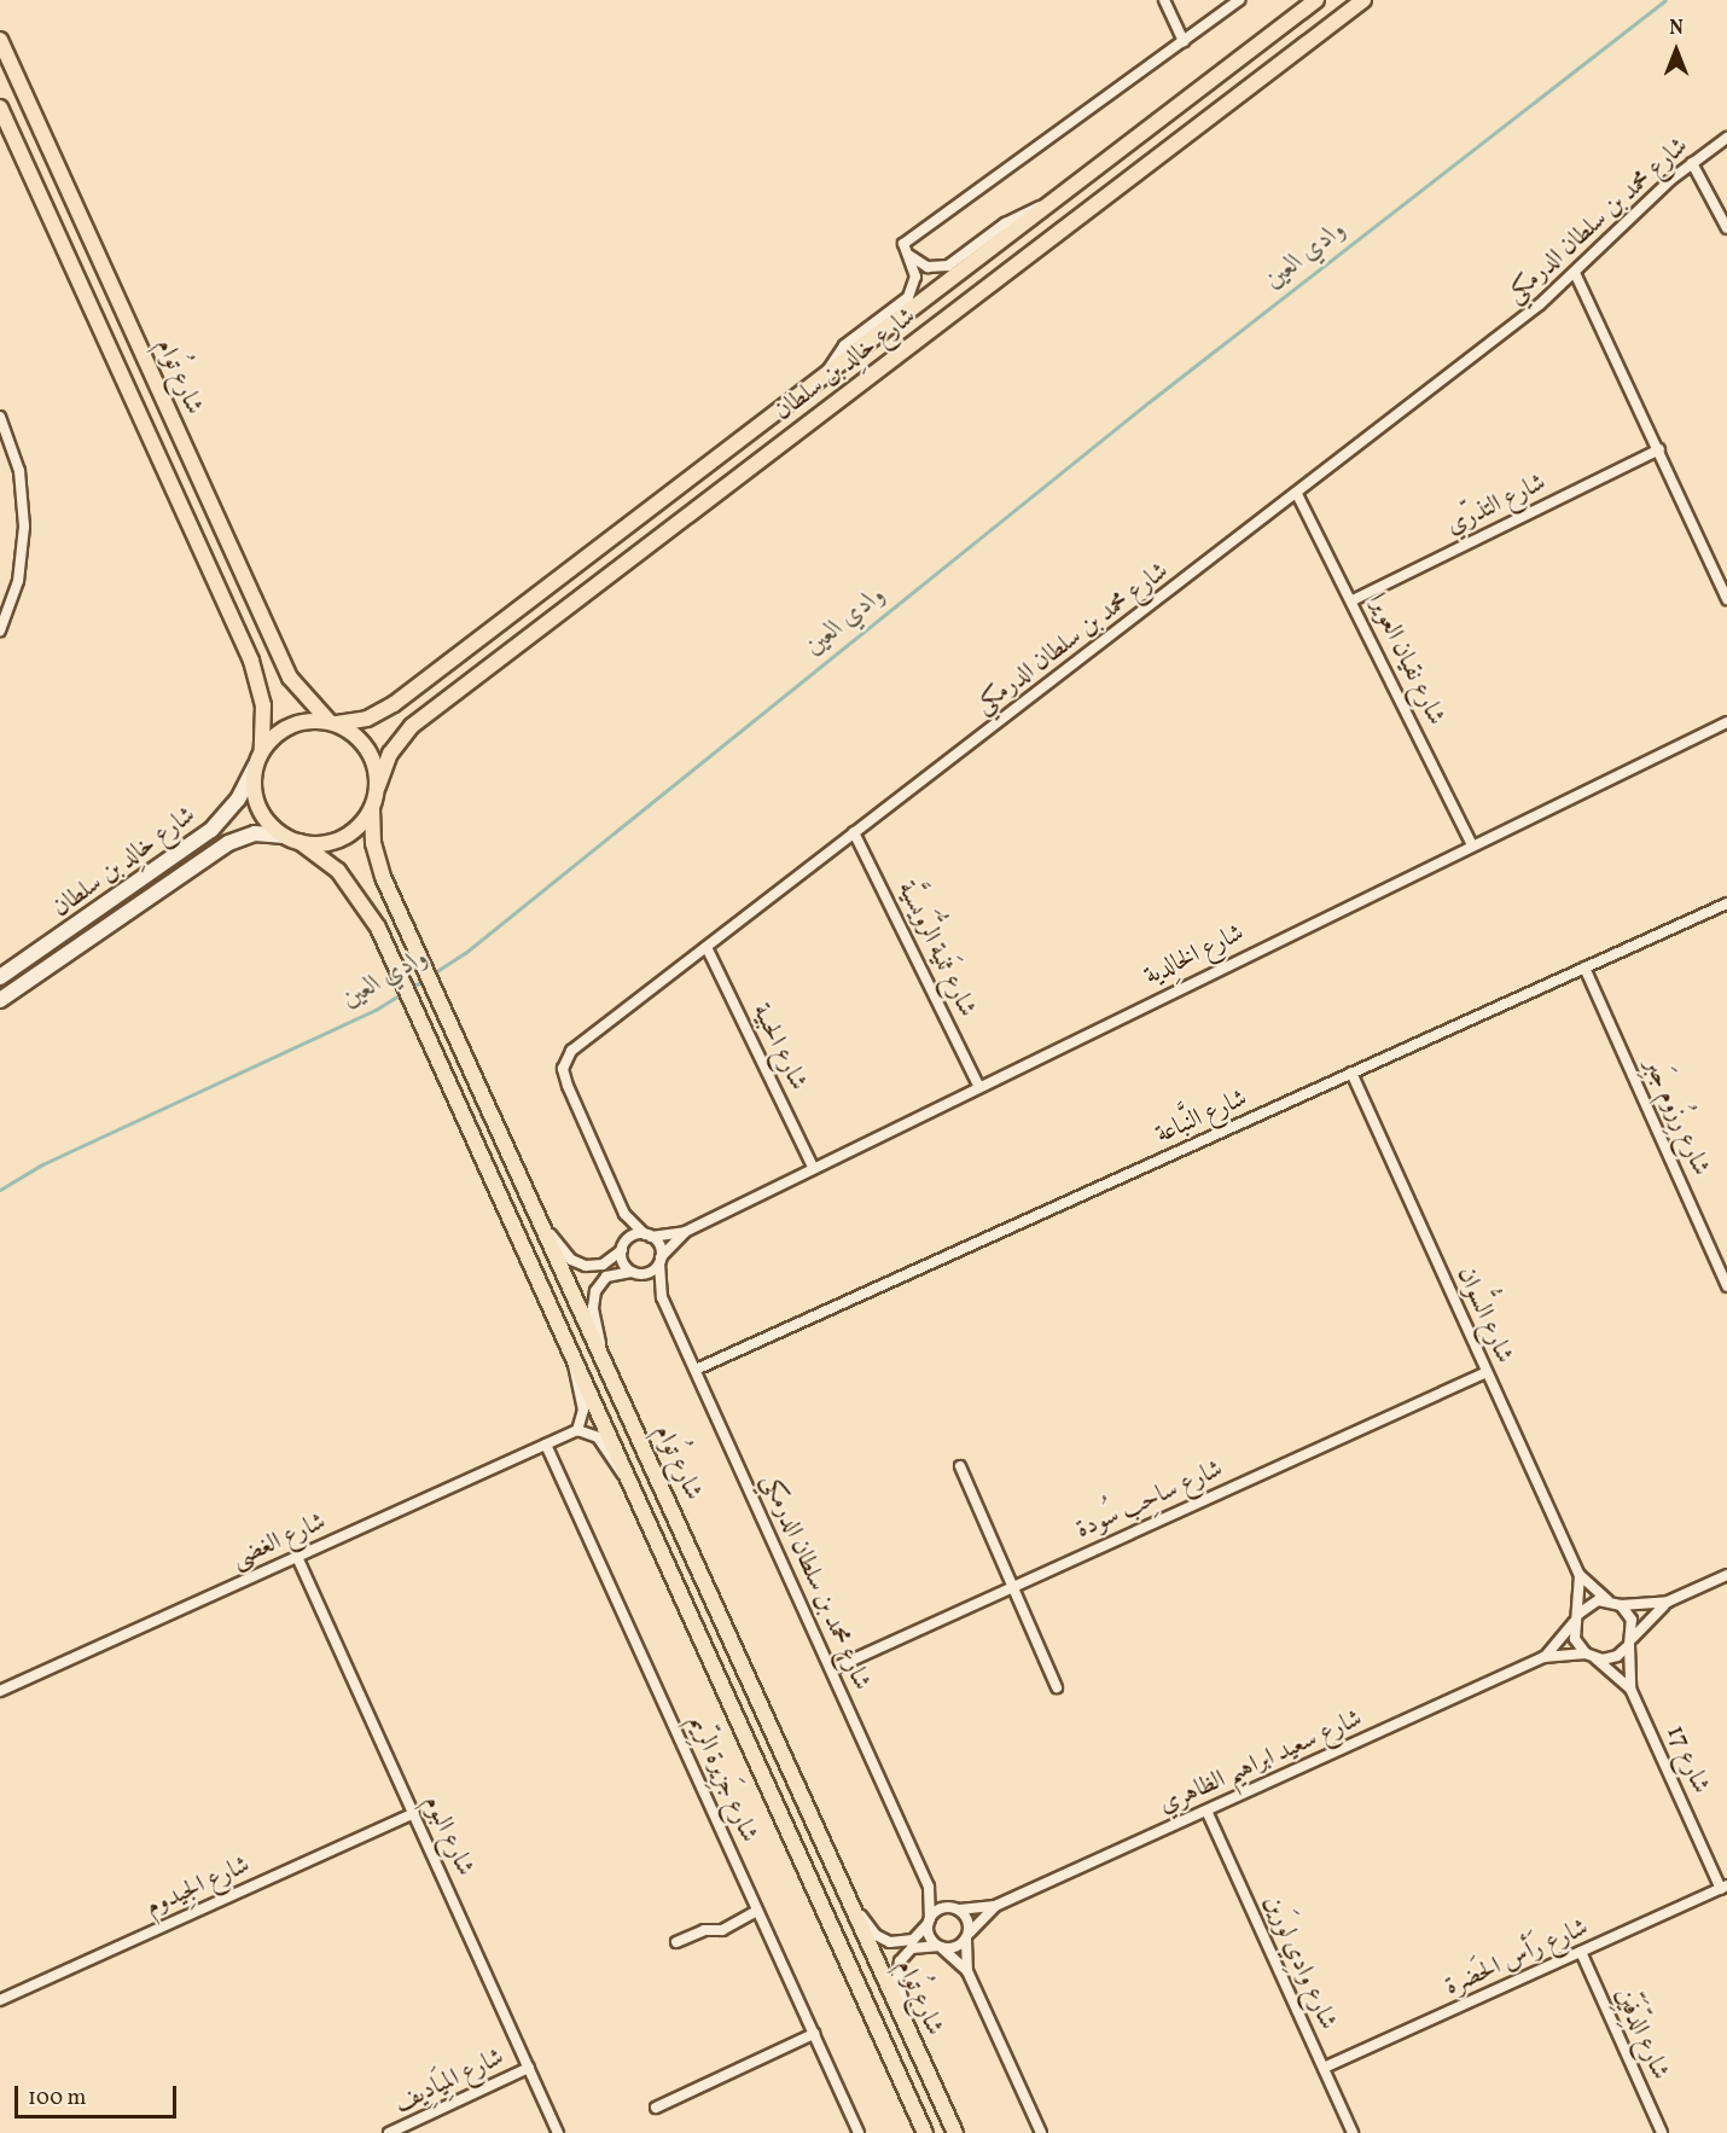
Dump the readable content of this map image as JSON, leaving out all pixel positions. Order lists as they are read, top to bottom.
{
  "streets": {
    "main road": ["شارع خالِد بن سلطان", "شارع تُوام"],
    "street": [
      "شارع محمد بن سلطان الدرمكي",
      "شارع التذرّي",
      "شارع نقيان العويرا",
      "شارع ثَنية الرُّوَيسيَّة",
      "شارع الخالِدية",
      "شارع الحبية",
      "شارع النَّباعة",
      "شارع رِزُوم جَبِر",
      "شارع السُّوان",
      "شارع ساحِب سُودة",
      "شارع الغضى",
      "شارع 17",
      "شارع سعيد ابراهيم الظاهري",
      "شارع جَزِيرة الرِّيم",
      "شارع البوم",
      "شارع الجِيدوم",
      "شارع رَأس الحَضرة",
      "شارع وادِي لورَين",
      "شارع الدِّفَيِّن",
      "شارع المِيَادِيف"
    ]
  },
  "crossings": [
    ["شارع محمد بن سلطان الدرمكي", "شارع نقيان العويرا"],
    ["شارع محمد بن سلطان الدرمكي", "شارع ثَنية الرُّوَيسيَّة"],
    ["شارع محمد بن سلطان الدرمكي", "شارع الخالِدية"],
    ["شارع محمد بن سلطان الدرمكي", "شارع الحبية"],
    ["شارع محمد بن سلطان الدرمكي", "شارع النَّباعة"],
    ["شارع محمد بن سلطان الدرمكي", "شارع ساحِب سُودة"],
    ["شارع محمد بن سلطان الدرمكي", "شارع سعيد ابراهيم الظاهري"],
    ["شارع خالِد بن سلطان", "شارع تُوام"],
    ["شارع التذرّي", "شارع نقيان العويرا"],
    ["شارع نقيان العويرا", "شارع الخالِدية"],
    ["شارع ثَنية الرُّوَيسيَّة", "شارع الخالِدية"],
    ["شارع الخالِدية", "شارع الحبية"],
    ["شارع النَّباعة", "شارع رِزُوم جَبِر"],
    ["شارع النَّباعة", "شارع السُّوان"],
    ["شارع السُّوان", "شارع ساحِب سُودة"],
    ["شارع السُّوان", "شارع 17"],
    ["شارع السُّوان", "شارع سعيد ابراهيم الظاهري"],
    ["شارع الغضى", "شارع جَزِيرة الرِّيم"],
    ["شارع الغضى", "شارع البوم"],
    ["شارع 17", "شارع سعيد ابراهيم الظاهري"],
    ["شارع 17", "شارع رَأس الحَضرة"],
    ["شارع سعيد ابراهيم الظاهري", "شارع وادِي لورَين"],
    ["شارع البوم", "شارع الجِيدوم"],
    ["شارع البوم", "شارع المِيَادِيف"],
    ["شارع رَأس الحَضرة", "شارع وادِي لورَين"],
    ["شارع رَأس الحَضرة", "شارع الدِّفَيِّن"]
  ],
  "water": ["وادي العين"],
  "scale_bar": "100 m",
  "north": "top"
}
